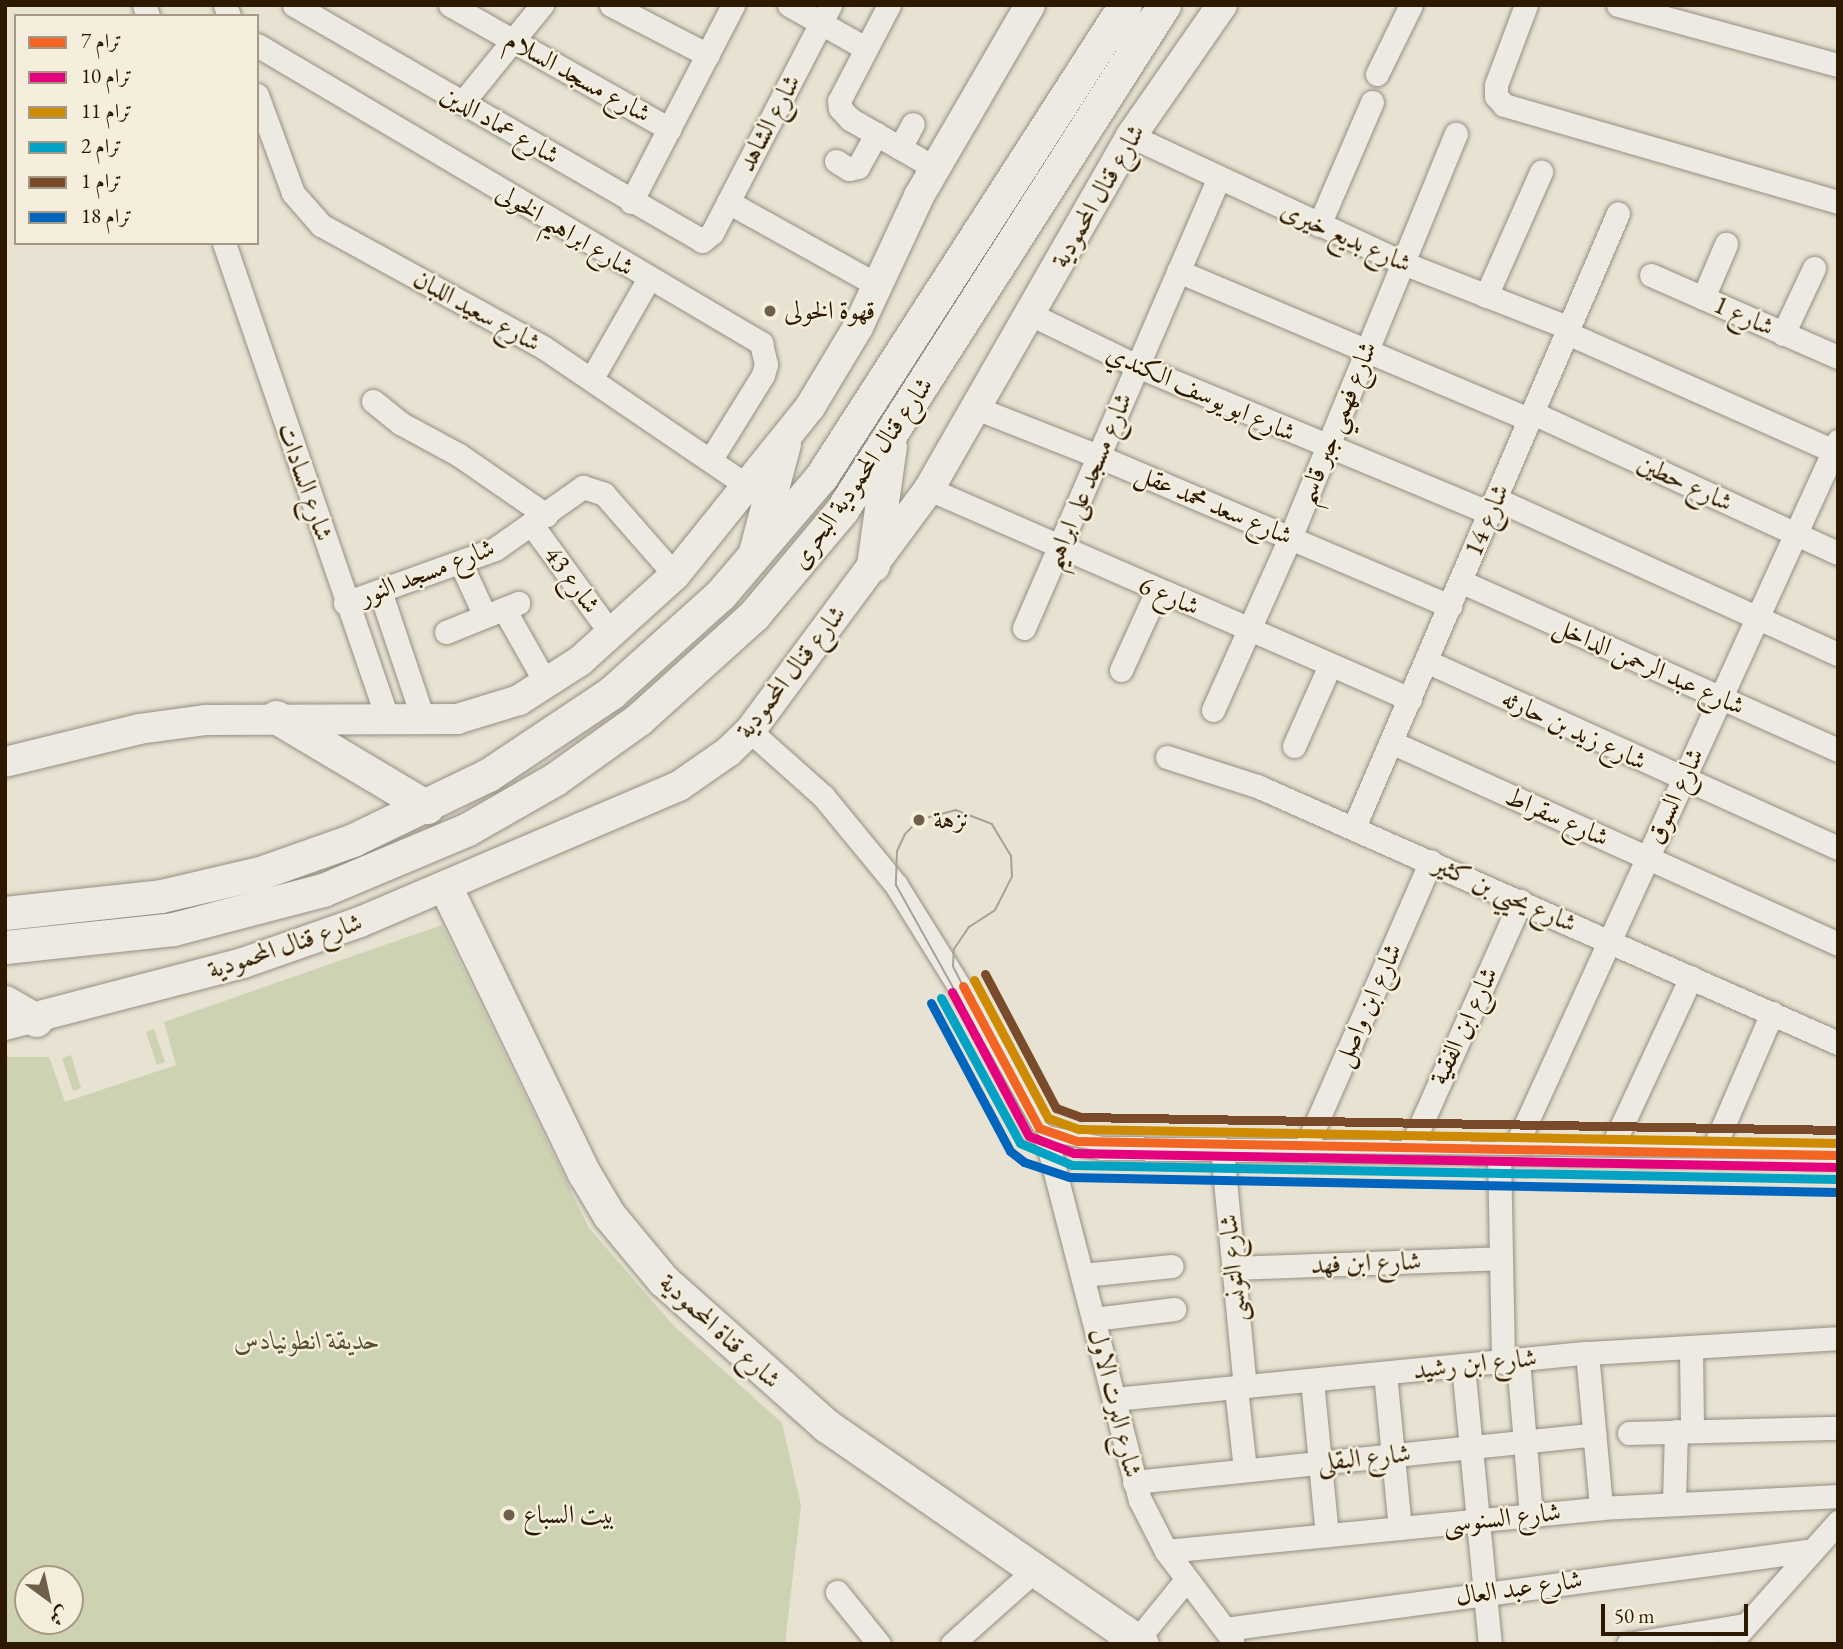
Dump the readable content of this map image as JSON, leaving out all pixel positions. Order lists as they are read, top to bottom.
{
  "streets": {
    "main road": ["شارع قنال المحمودية البحرى", "شارع قناة المحمودية"],
    "street": [
      "شارع مسجد السلام",
      "شارع الشاهد",
      "شارع عماد الدين",
      "شارع قنال المحمودية",
      "شارع ابراهيم الخولى",
      "شارع بديع خيرى",
      "شارع سعيد اللبان",
      "شارع 1",
      "شارع ابو يوسف الكندي",
      "شارع فهمي جبر قاسم",
      "شارع مسجد على ابراهيم",
      "شارع السادات",
      "شارع حطين",
      "شارع سعد محمد عقل",
      "شارع 14",
      "شارع مسجد النور",
      "شارع 43",
      "شارع 6",
      "شارع عبد الرحمن الداخل",
      "شارع زيد بن حارثه",
      "شارع السوق",
      "شارع سقراط",
      "شارع يحيي بن كثير",
      "شارع ابن واصل",
      "شارع ابن الفقية",
      "شارع ابن فهد",
      "شارع التونسى",
      "شارع ابن رشيد",
      "شارع البرت الاول",
      "شارع البقلى",
      "شارع السنوسى",
      "شارع عبد العال"
    ]
  },
  "crossings": [
    ["شارع الشاهد", "شارع عماد الدين"],
    ["شارع قنال المحمودية", "شارع بديع خيرى"],
    ["شارع قنال المحمودية", "شارع ابو يوسف الكندي"],
    ["شارع قنال المحمودية", "شارع سعد محمد عقل"],
    ["شارع قنال المحمودية", "شارع 6"],
    ["شارع قنال المحمودية", "شارع قناة المحمودية"],
    ["شارع ابراهيم الخولى", "شارع سعيد اللبان"],
    ["شارع بديع خيرى", "شارع فهمي جبر قاسم"],
    ["شارع بديع خيرى", "شارع مسجد على ابراهيم"],
    ["شارع بديع خيرى", "شارع 14"],
    ["شارع بديع خيرى", "شارع السوق"],
    ["شارع ابو يوسف الكندي", "شارع فهمي جبر قاسم"],
    ["شارع ابو يوسف الكندي", "شارع مسجد على ابراهيم"],
    ["شارع ابو يوسف الكندي", "شارع 14"],
    ["شارع ابو يوسف الكندي", "شارع السوق"],
    ["شارع فهمي جبر قاسم", "شارع حطين"],
    ["شارع فهمي جبر قاسم", "شارع سعد محمد عقل"],
    ["شارع فهمي جبر قاسم", "شارع 6"],
    ["شارع مسجد على ابراهيم", "شارع حطين"],
    ["شارع مسجد على ابراهيم", "شارع سعد محمد عقل"],
    ["شارع مسجد على ابراهيم", "شارع 6"],
    ["شارع السادات", "شارع مسجد النور"],
    ["شارع حطين", "شارع 14"],
    ["شارع حطين", "شارع السوق"],
    ["شارع سعد محمد عقل", "شارع 14"],
    ["شارع 14", "شارع 6"],
    ["شارع 14", "شارع عبد الرحمن الداخل"],
    ["شارع 14", "شارع زيد بن حارثه"],
    ["شارع 14", "شارع سقراط"],
    ["شارع 14", "شارع يحيي بن كثير"],
    ["شارع مسجد النور", "شارع 43"],
    ["شارع عبد الرحمن الداخل", "شارع السوق"],
    ["شارع زيد بن حارثه", "شارع السوق"],
    ["شارع السوق", "شارع سقراط"],
    ["شارع السوق", "شارع يحيي بن كثير"],
    ["شارع يحيي بن كثير", "شارع ابن واصل"],
    ["شارع يحيي بن كثير", "شارع ابن الفقية"],
    ["شارع ابن فهد", "شارع التونسى"],
    ["شارع التونسى", "شارع ابن رشيد"],
    ["شارع التونسى", "شارع البقلى"],
    ["شارع ابن رشيد", "شارع البرت الاول"],
    ["شارع البرت الاول", "شارع البقلى"],
    ["شارع البرت الاول", "شارع السنوسى"],
    ["شارع البرت الاول", "شارع عبد العال"]
  ],
  "parks": ["حديقة انطونيادس"],
  "places": ["قهوة الخولى", "نزهة", "بيت السباع"],
  "lines": [
    "tram line 1",
    "tram line 11",
    "tram line 7",
    "tram line 10",
    "tram line 2",
    "tram line 18"
  ],
  "legend": [
    "ترام 7",
    "ترام 10",
    "ترام 11",
    "ترام 2",
    "ترام 1",
    "ترام 18"
  ],
  "scale_bar": "50 m",
  "north": "bottom right"
}
